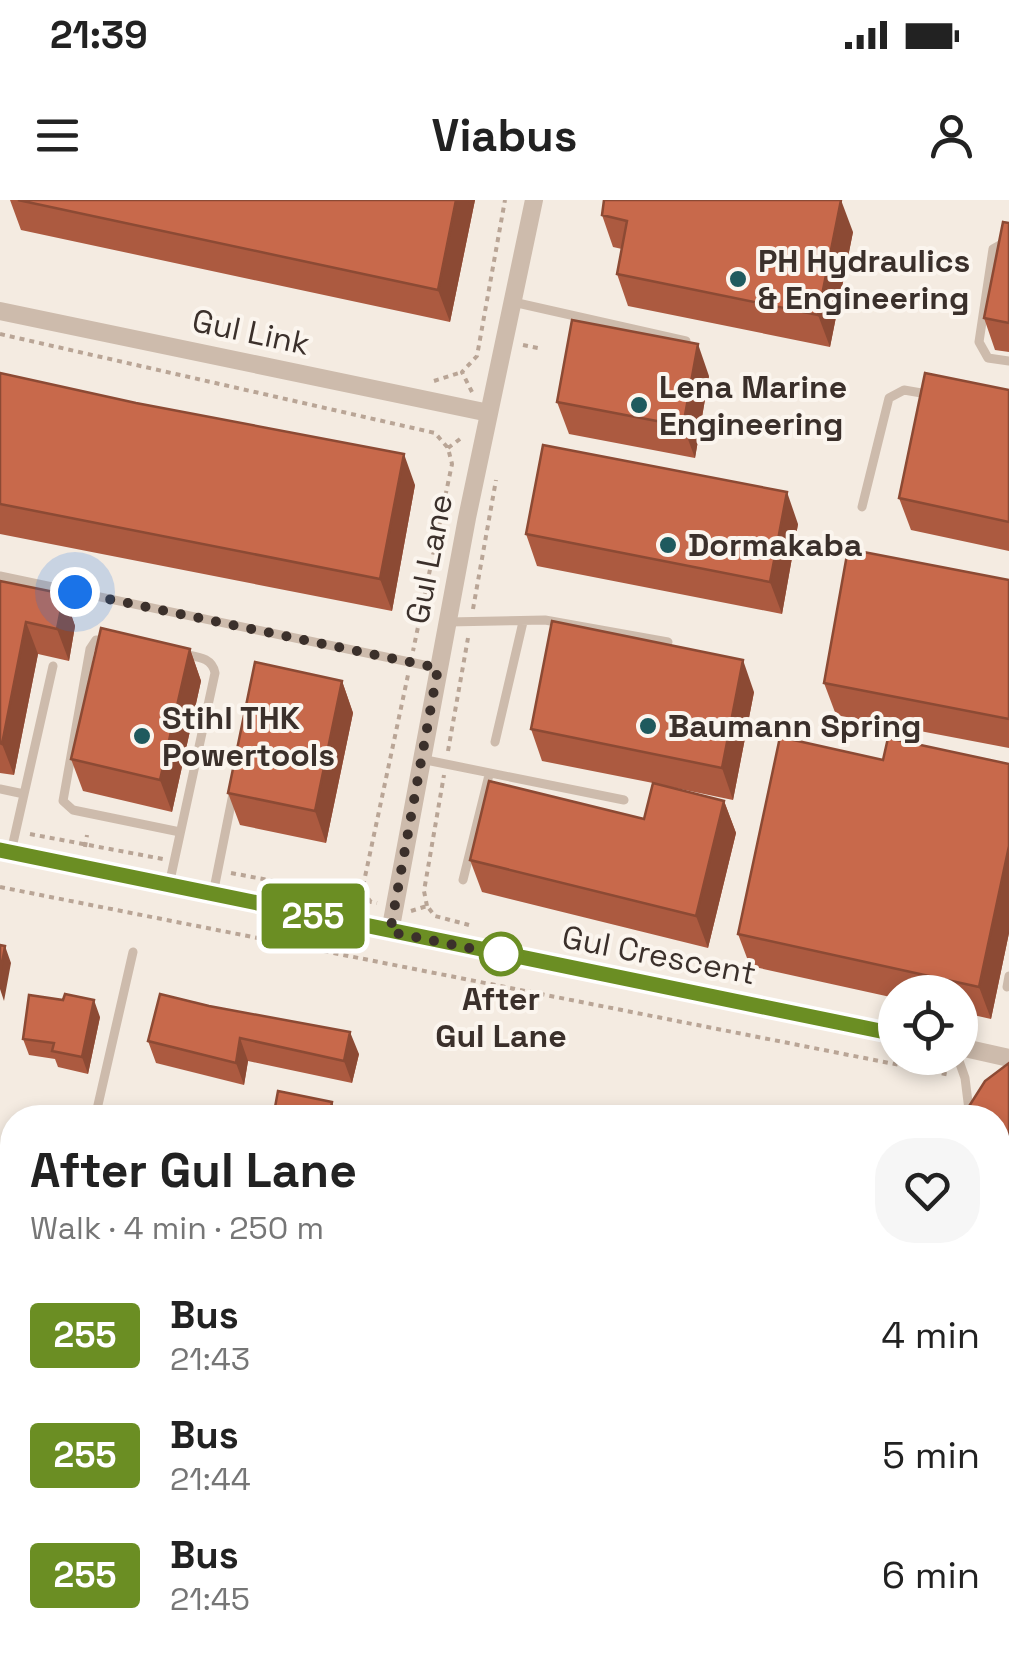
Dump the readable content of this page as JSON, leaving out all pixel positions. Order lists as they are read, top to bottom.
{
  "streets": {
    "street": ["Gul Link", "Gul Lane", "Gul Crescent"]
  },
  "crossings": [
    ["Gul Link", "Gul Lane"],
    ["Gul Lane", "Gul Crescent"]
  ],
  "places": [
    "PH Hydraulics & Engineering",
    "Lena Marine Engineering",
    "Dormakaba",
    "Baumann Spring",
    "Stihl THK Powertools",
    "After Gul Lane"
  ],
  "lines": ["bus line 255"],
  "page": {
    "status": "21:39",
    "header": "Viabus",
    "on_map": "255",
    "heading": ["After Gul Lane", "Walk · 4 min · 250 m"],
    "list": [
      {
        "mark": "255",
        "name": "Bus",
        "note": "21:43",
        "value": "4 min"
      },
      {
        "mark": "255",
        "name": "Bus",
        "note": "21:44",
        "value": "5 min"
      },
      {
        "mark": "255",
        "name": "Bus",
        "note": "21:45",
        "value": "6 min"
      }
    ]
  }
}
